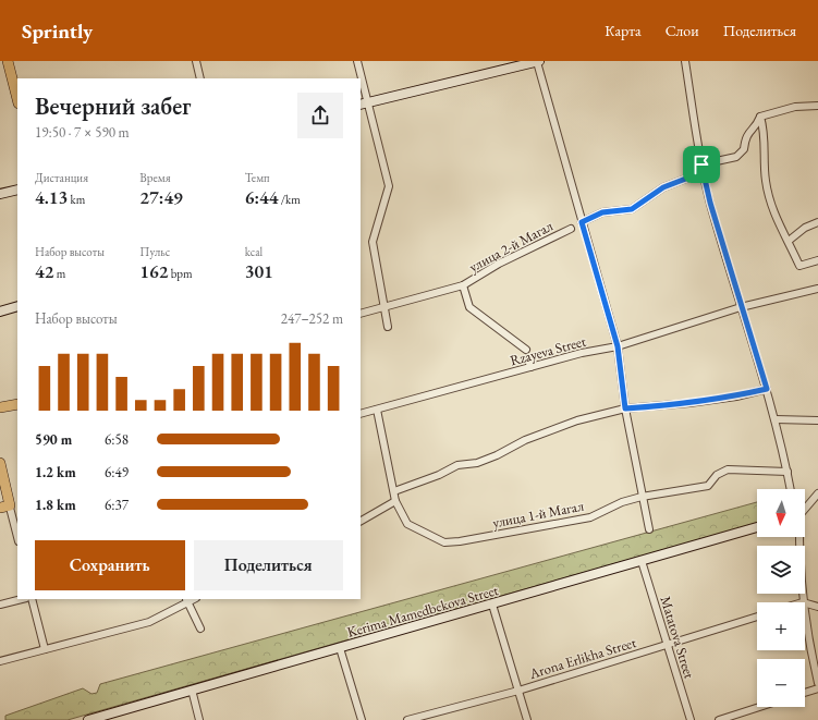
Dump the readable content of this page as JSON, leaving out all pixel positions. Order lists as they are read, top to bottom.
{
  "streets": {
    "street": [
      "улица 2-й Магал",
      "Rzayeva Street",
      "улица 1-й Магал",
      "Kerima Mamedbekova Street",
      "Matatova Street",
      "Arona Erlikha Street"
    ]
  },
  "crossings": [
    ["Rzayeva Street", "улица 1-й Магал"],
    ["Kerima Mamedbekova Street", "Matatova Street"],
    ["Matatova Street", "Arona Erlikha Street"]
  ],
  "north": "bottom",
  "page": {
    "header": "Sprintly",
    "nav": ["Карта", "Слои", "Поделиться"],
    "heading": ["Вечерний забег", "19:50 · 7 × 590 m"],
    "stats": [
      ["Дистанция", "4.13 km"],
      ["Время", "27:49"],
      ["Темп", "6:44 /km"],
      ["Набор высоты", "42 m"],
      ["Пульс", "162 bpm"],
      ["kcal", "301"]
    ],
    "chart": ["Набор высоты", "247–252 m"],
    "list": [
      {
        "name": "590 m",
        "note": "6:58"
      },
      {
        "name": "1.2 km",
        "note": "6:49"
      },
      {
        "name": "1.8 km",
        "note": "6:37"
      }
    ],
    "map_buttons": ["+", "−"],
    "buttons": ["Сохранить", "Поделиться"]
  }
}
